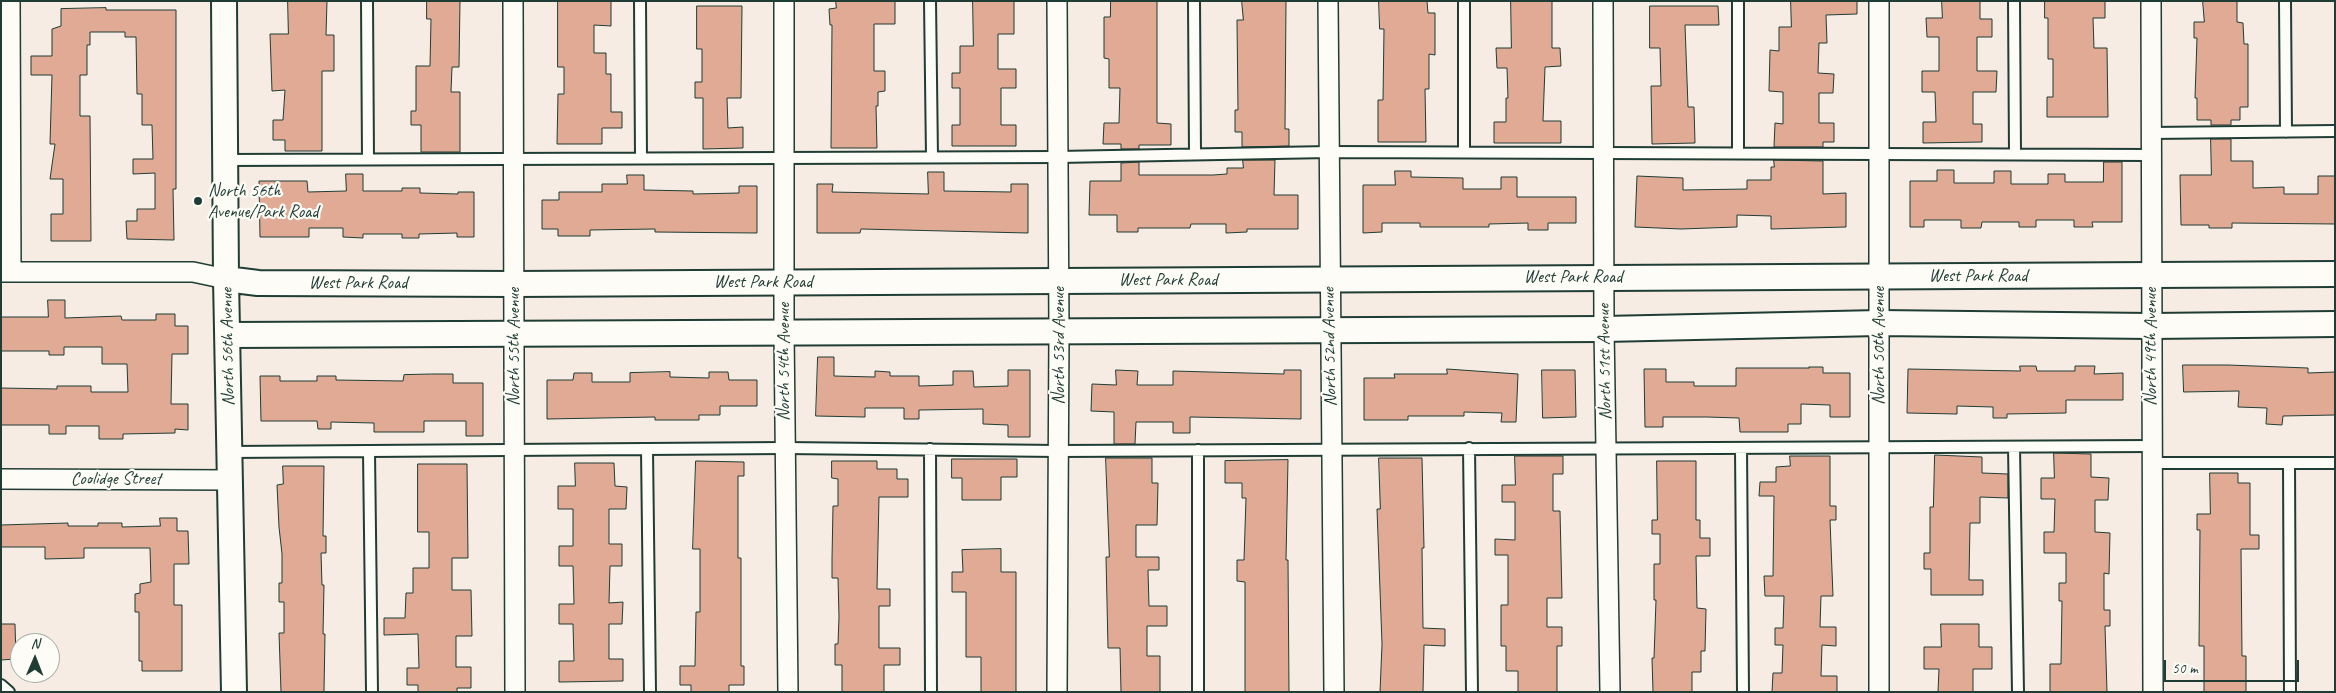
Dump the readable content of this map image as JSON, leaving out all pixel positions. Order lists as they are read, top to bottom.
{
  "streets": {
    "street": [
      "West Park Road",
      "North 53rd Avenue",
      "North 50th Avenue",
      "North 56th Avenue",
      "North 55th Avenue",
      "North 52nd Avenue",
      "North 49th Avenue",
      "North 54th Avenue",
      "North 51st Avenue",
      "Coolidge Street"
    ]
  },
  "crossings": [
    ["West Park Road", "North 53rd Avenue"],
    ["West Park Road", "North 50th Avenue"],
    ["West Park Road", "North 56th Avenue"],
    ["West Park Road", "North 55th Avenue"],
    ["West Park Road", "North 52nd Avenue"],
    ["West Park Road", "North 49th Avenue"],
    ["West Park Road", "North 54th Avenue"],
    ["West Park Road", "North 51st Avenue"],
    ["North 56th Avenue", "Coolidge Street"]
  ],
  "places": ["North 56th Avenue/Park Road"],
  "scale_bar": "50 m",
  "north": "top"
}
